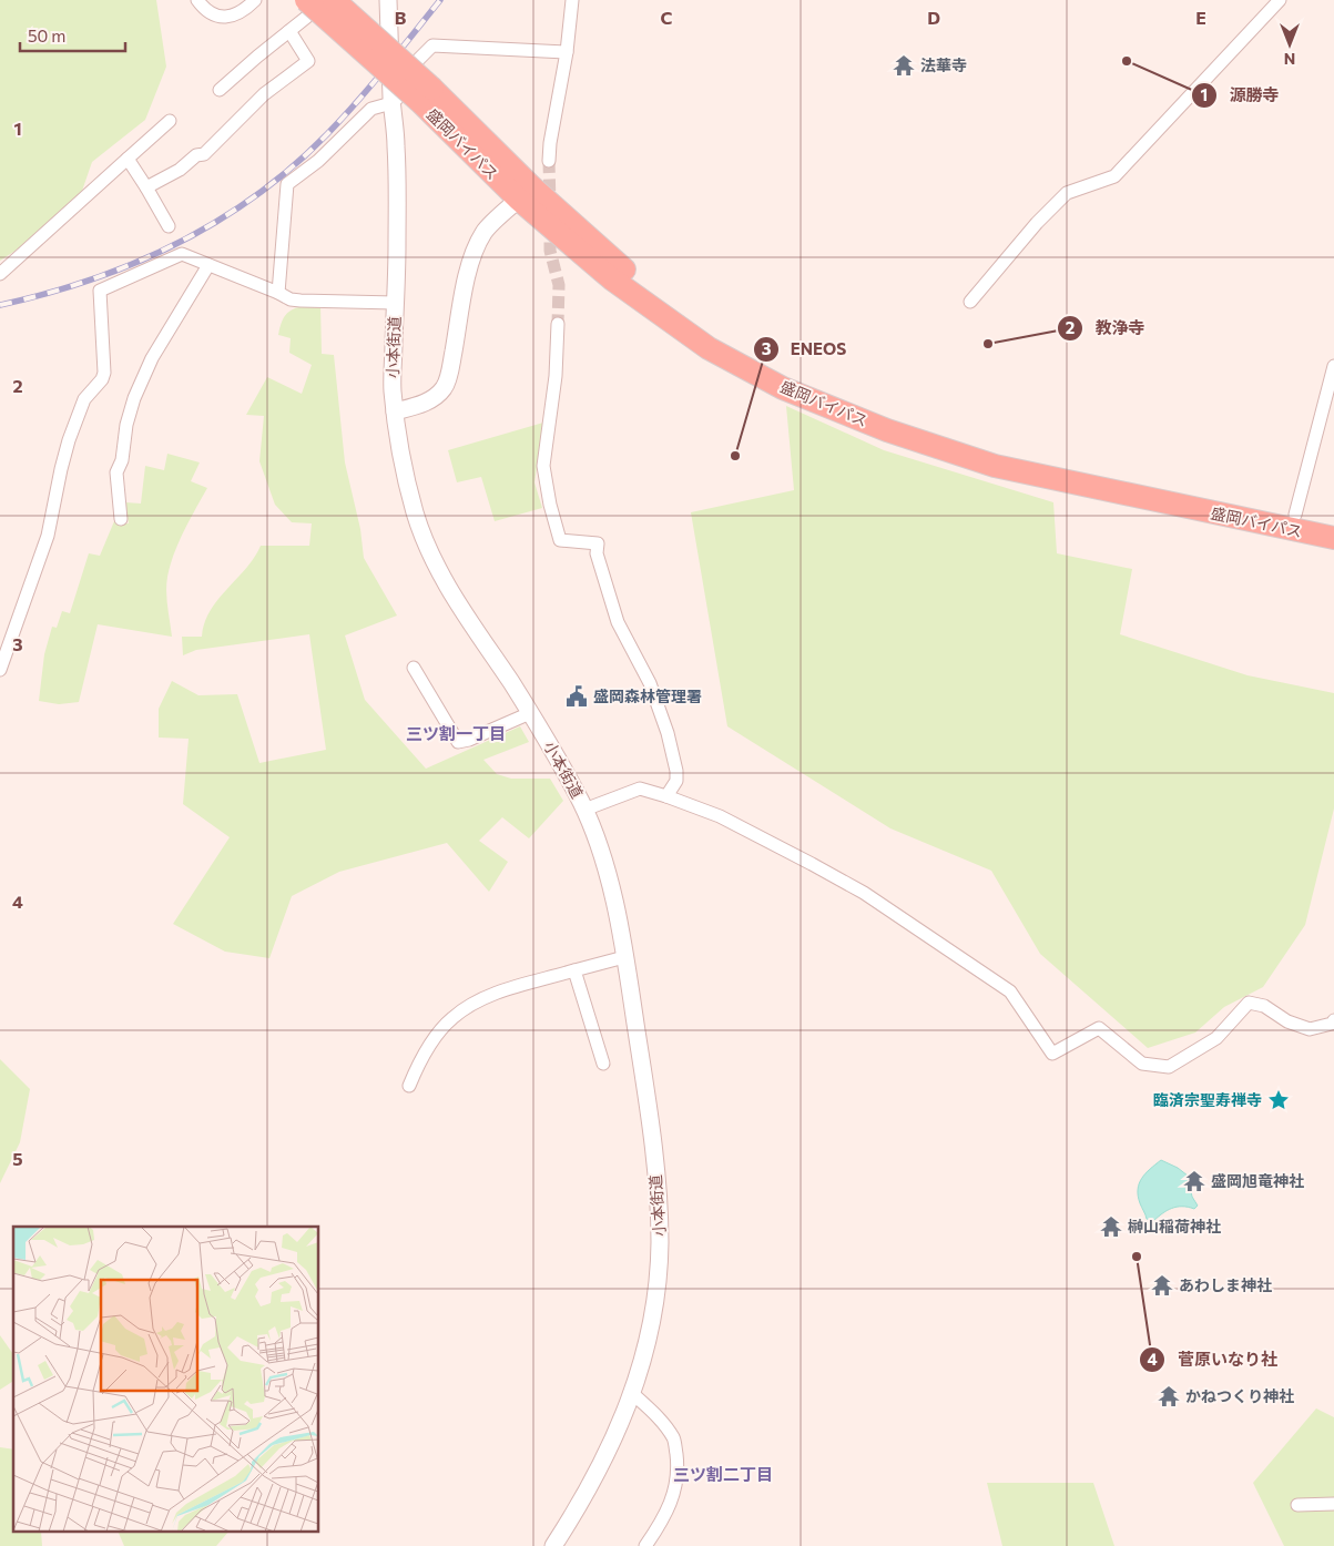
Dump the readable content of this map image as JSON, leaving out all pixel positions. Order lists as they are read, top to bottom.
{
  "streets": {
    "highway": ["盛岡バイパス"],
    "street": ["小本街道"]
  },
  "districts": ["三ツ割一丁目", "三ツ割二丁目"],
  "places": {
    "other": [
      "源勝寺",
      "教浄寺",
      "ENEOS",
      "菅原いなり社"
    ],
    "temple": [
      "法華寺",
      "盛岡旭竜神社",
      "榊山稲荷神社",
      "あわしま神社",
      "かねつくり神社"
    ],
    "public building": ["盛岡森林管理署"],
    "place": ["臨済宗聖寿禅寺"]
  },
  "scale_bar": "50 m",
  "north": "bottom",
  "grid": {
    "columns": [
      "B",
      "C",
      "D",
      "E"
    ],
    "rows": [
      "1",
      "2",
      "3",
      "4",
      "5"
    ]
  }
}
